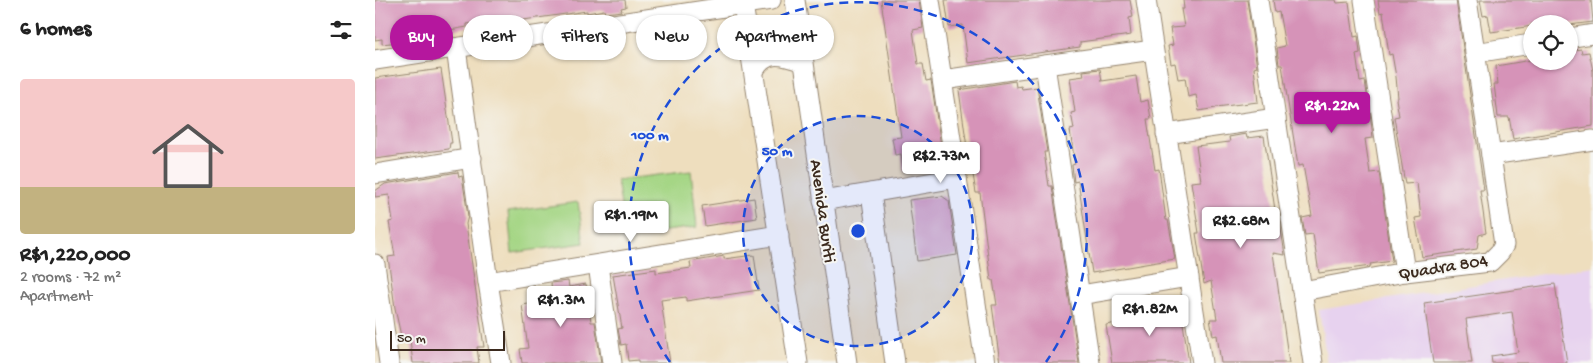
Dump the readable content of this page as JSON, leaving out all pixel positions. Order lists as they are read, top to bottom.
{
  "streets": {
    "street": ["Avenida Buriti", "Quadra 804"]
  },
  "scale_bar": "50 m",
  "page": {
    "heading": "6 homes",
    "chip": [
      "Buy",
      "Rent",
      "Filters",
      "New",
      "Apartment"
    ],
    "list": [
      {
        "name": "R$1,220,000",
        "note": "2 rooms · 72 m² · Apartment"
      }
    ],
    "price": [
      "R$1.22M",
      "R$2.73M",
      "R$1.19M",
      "R$2.68M",
      "R$1.3M",
      "R$1.82M"
    ],
    "scale": "50 m"
  },
  "rings": ["100 m", "50 m"]
}
